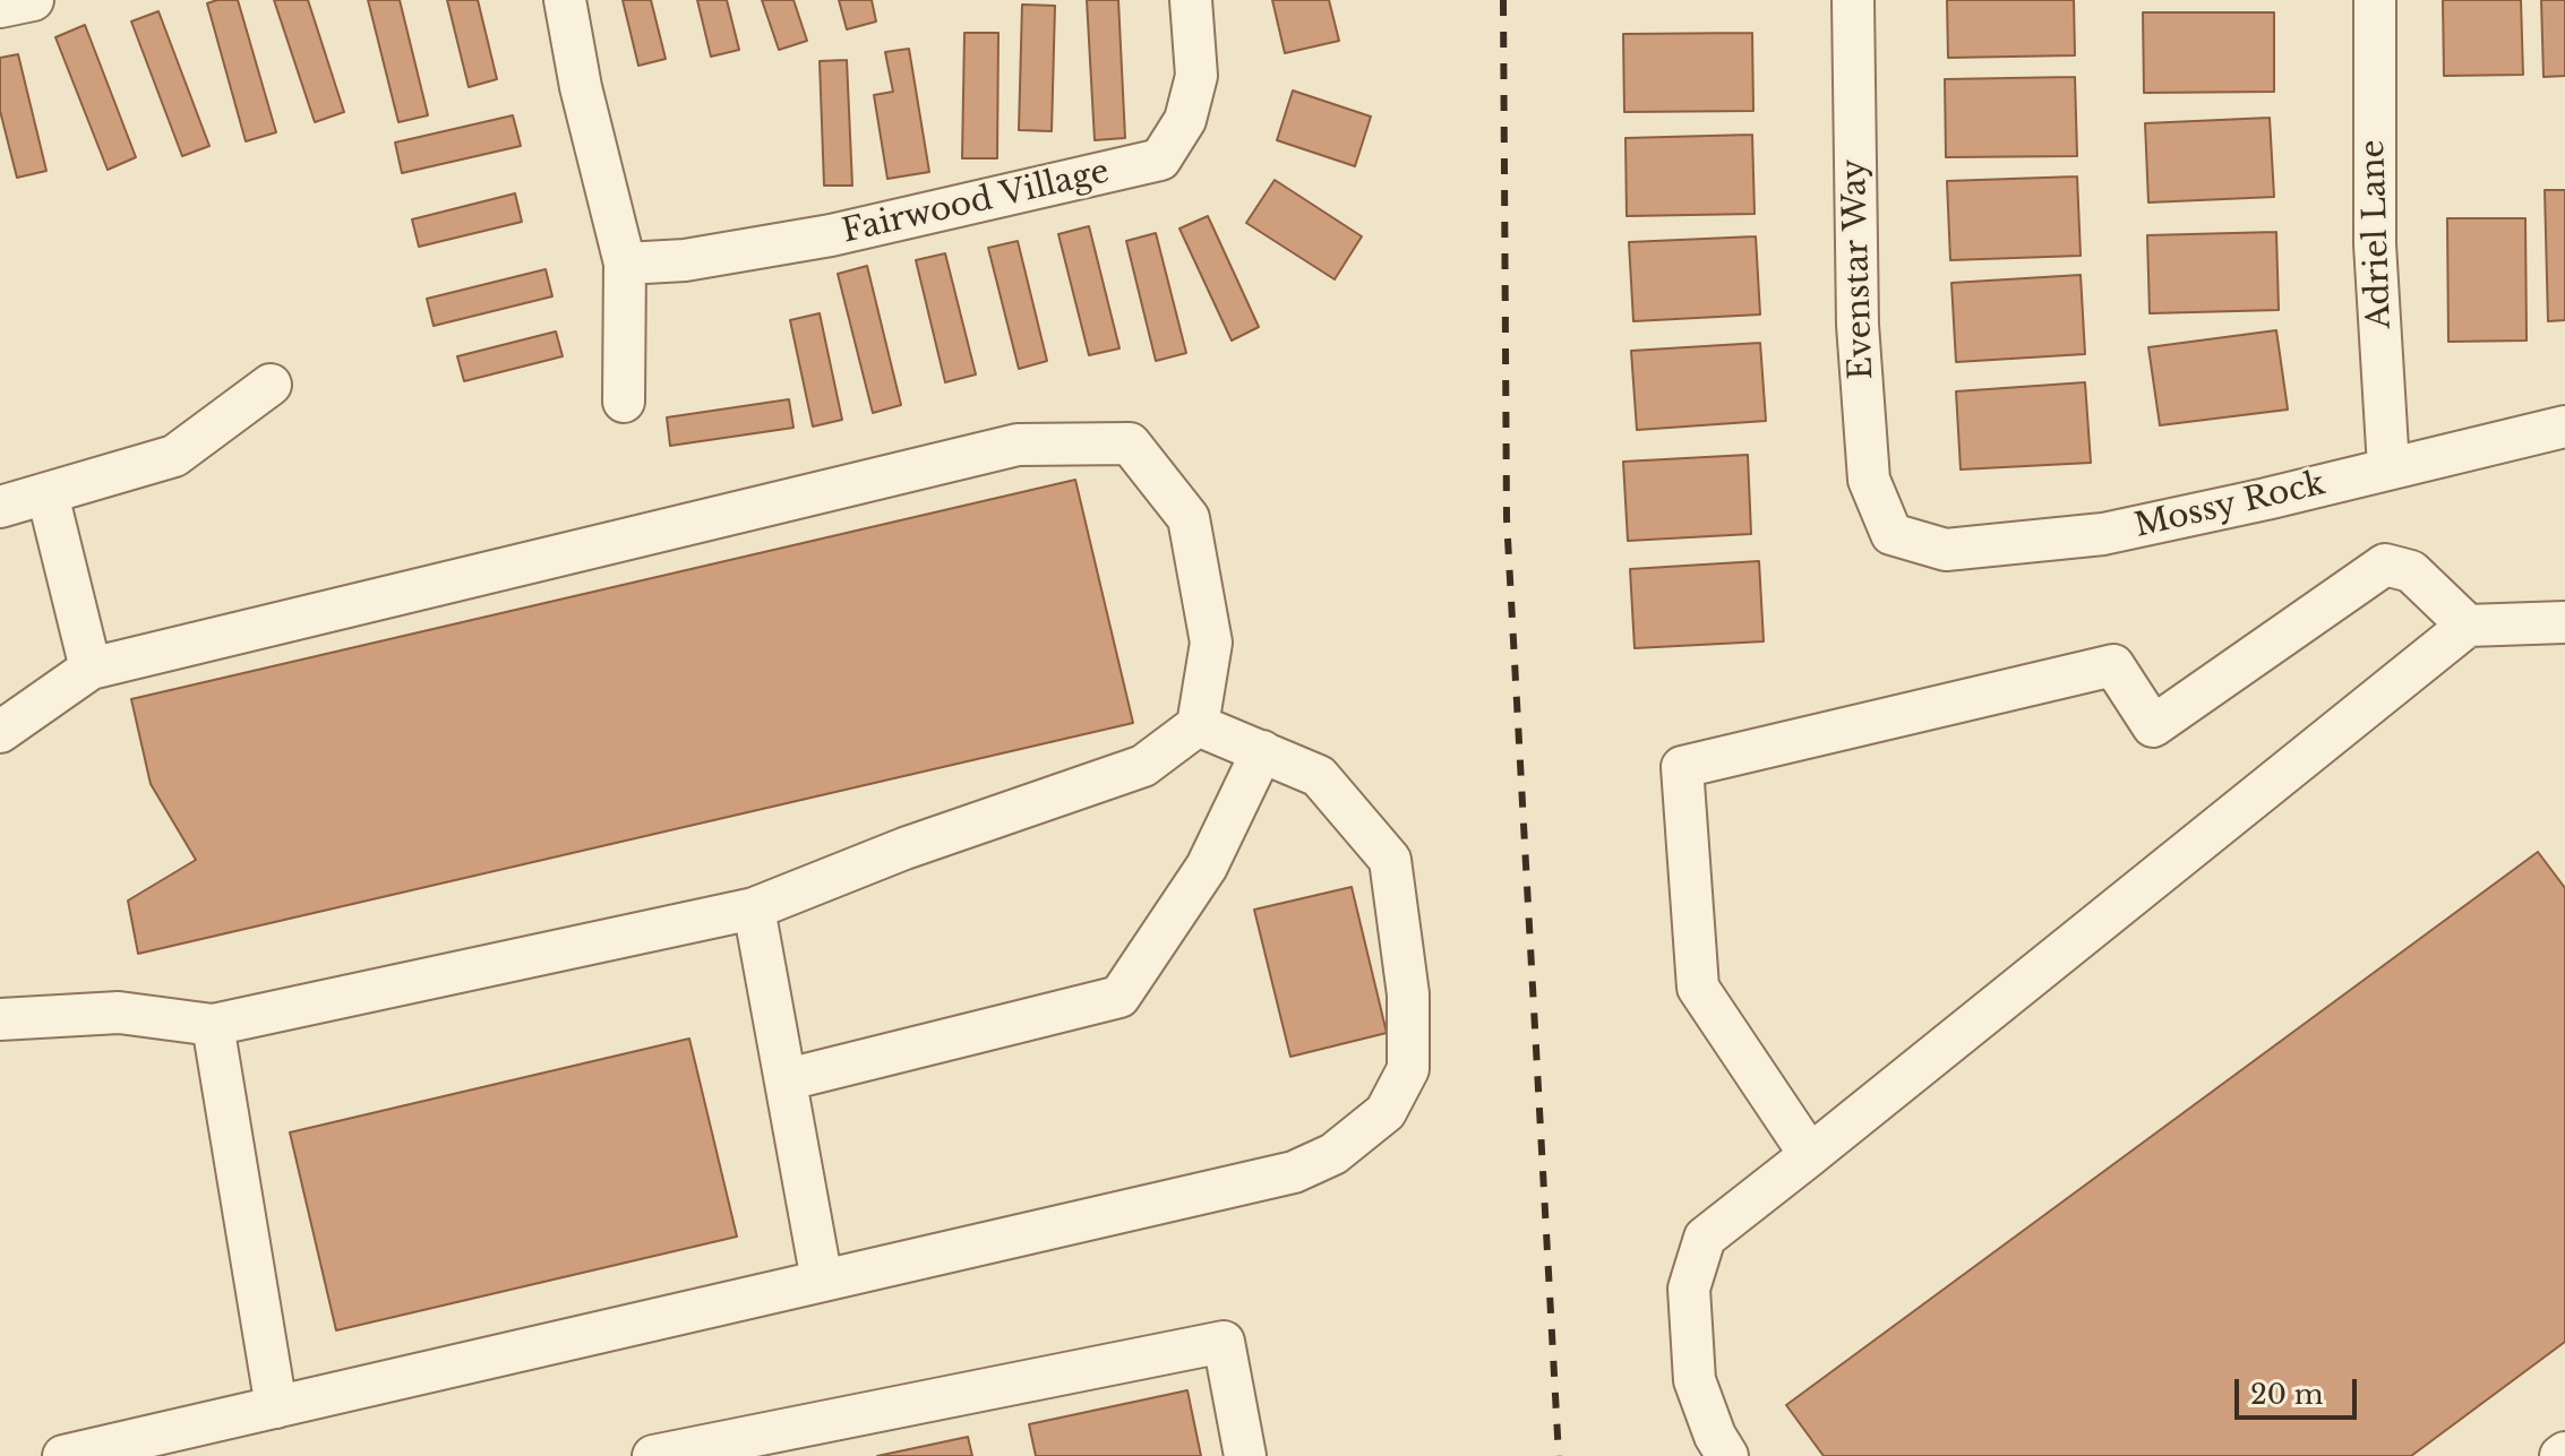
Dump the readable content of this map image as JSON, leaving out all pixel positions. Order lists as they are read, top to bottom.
{
  "streets": {
    "street": [
      "Fairwood Village",
      "Adriel Lane",
      "Evenstar Way",
      "Mossy Rock"
    ]
  },
  "crossings": [
    ["Adriel Lane", "Mossy Rock"],
    ["Evenstar Way", "Mossy Rock"]
  ],
  "scale_bar": "20 m"
}
